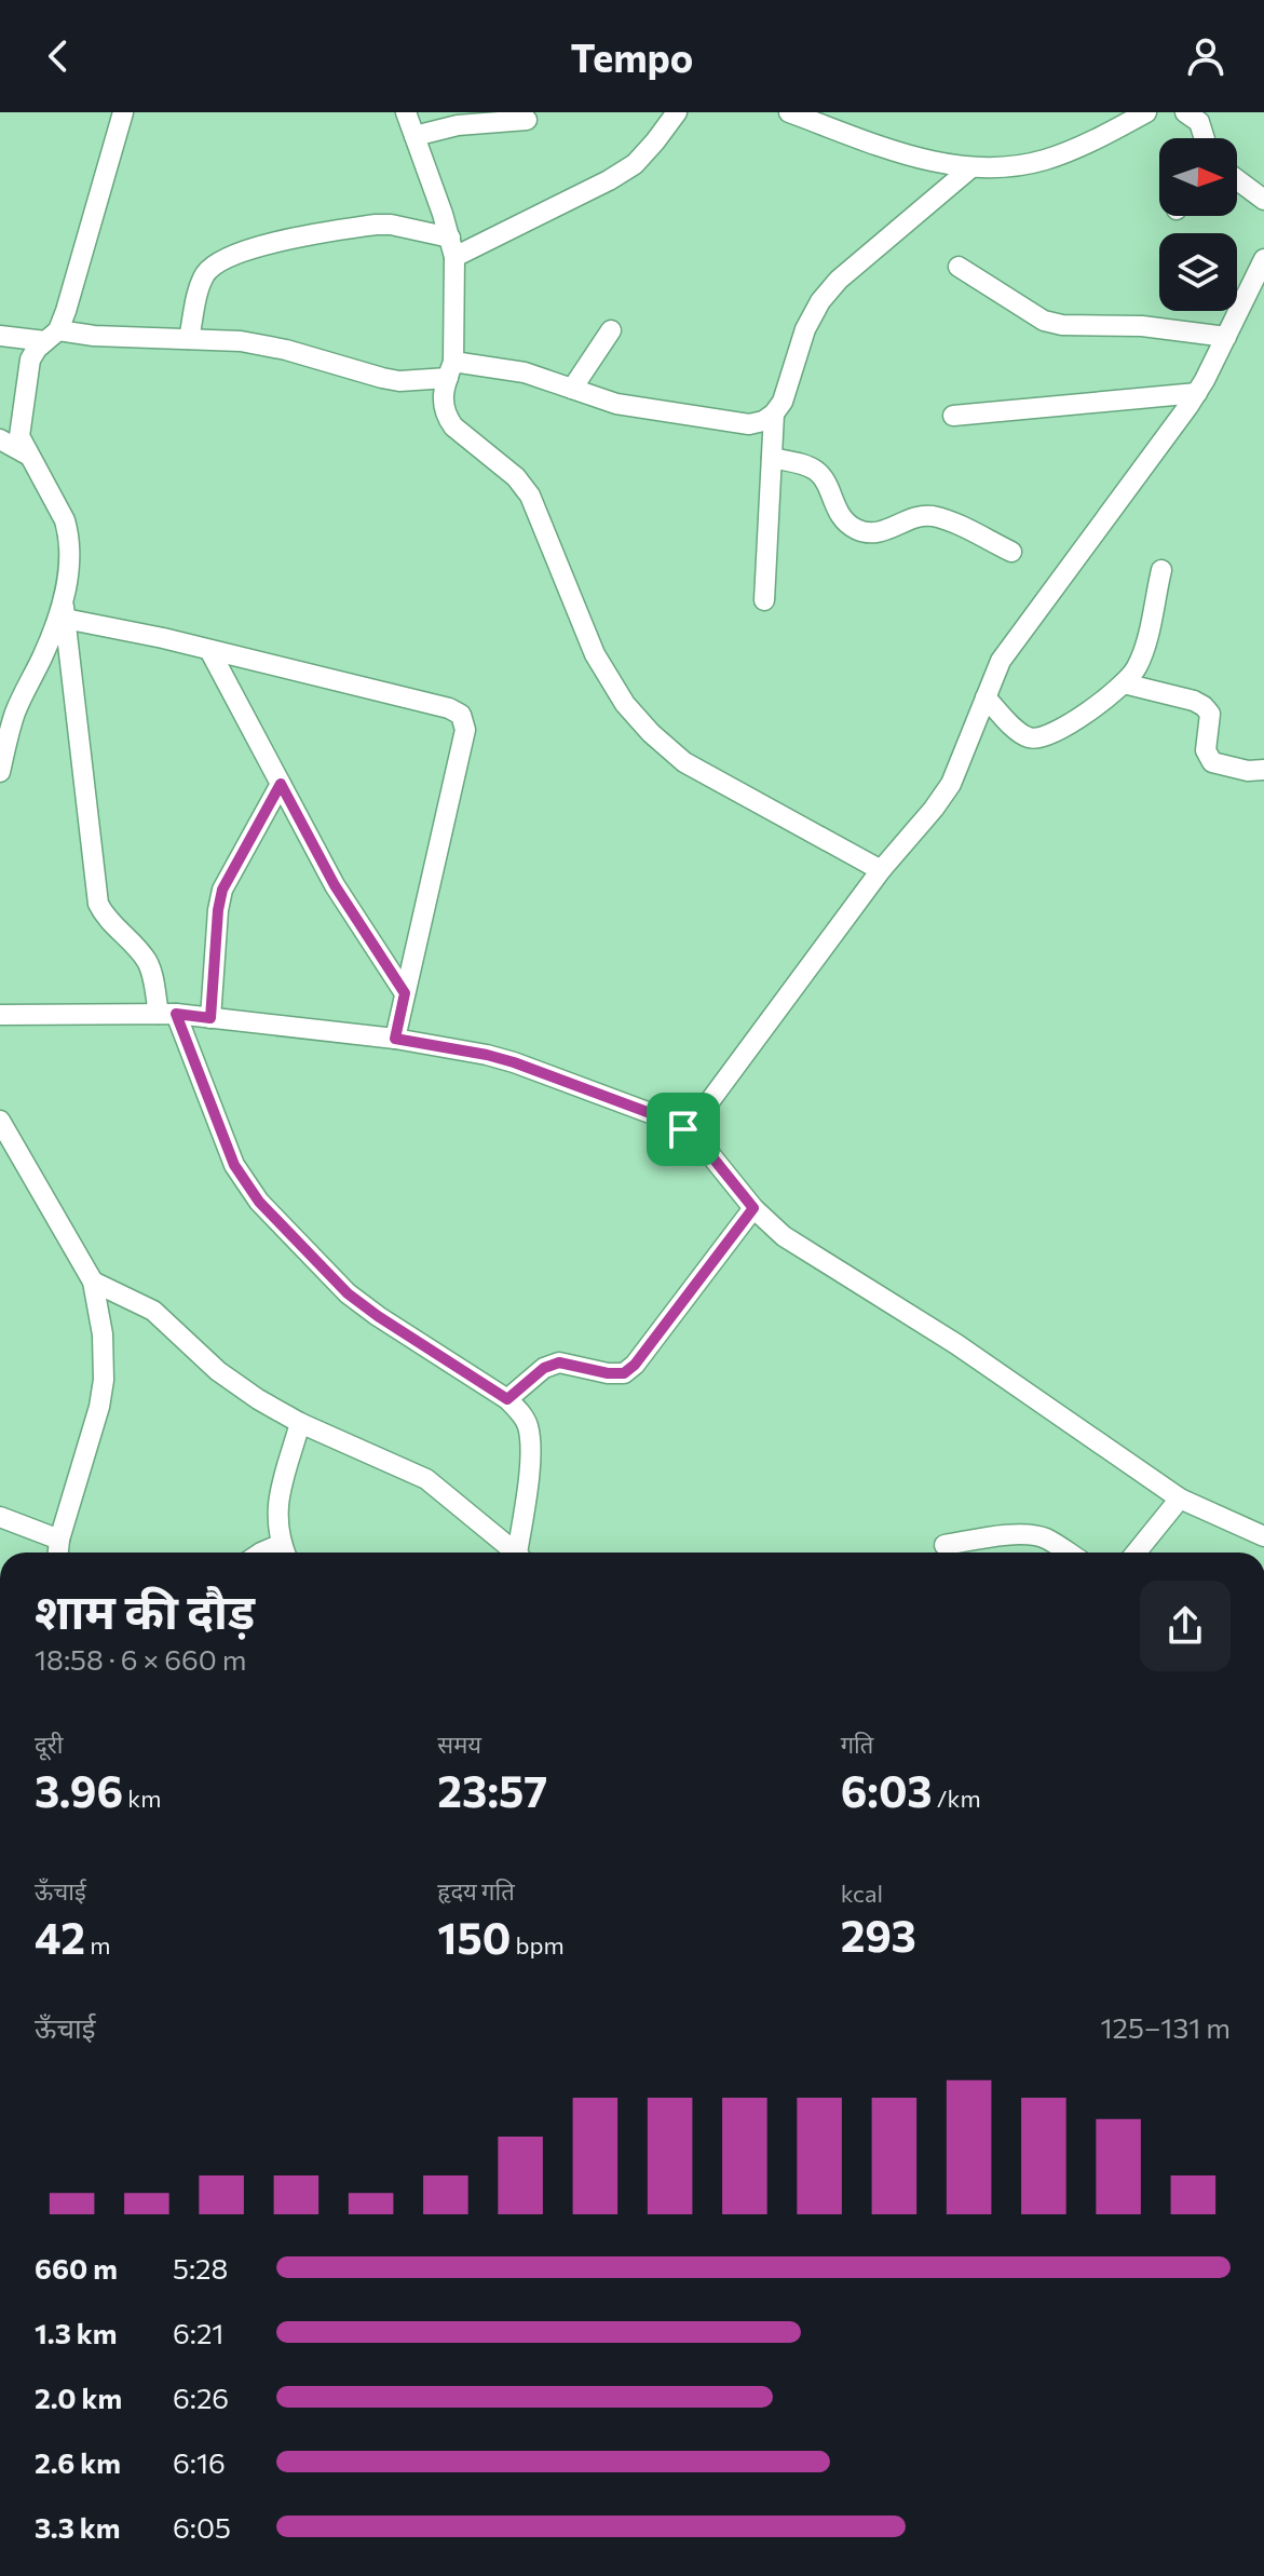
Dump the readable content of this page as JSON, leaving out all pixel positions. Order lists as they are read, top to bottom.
{
  "north": "right",
  "page": {
    "header": "Tempo",
    "heading": ["शाम की दौड़", "18:58 · 6 × 660 m"],
    "stats": [
      ["दूरी", "3.96 km"],
      ["समय", "23:57"],
      ["गति", "6:03 /km"],
      ["ऊँचाई", "42 m"],
      ["हृदय गति", "150 bpm"],
      ["kcal", "293"]
    ],
    "chart": ["ऊँचाई", "125–131 m"],
    "list": [
      {
        "name": "660 m",
        "note": "5:28"
      },
      {
        "name": "1.3 km",
        "note": "6:21"
      },
      {
        "name": "2.0 km",
        "note": "6:26"
      },
      {
        "name": "2.6 km",
        "note": "6:16"
      },
      {
        "name": "3.3 km",
        "note": "6:05"
      }
    ]
  }
}
